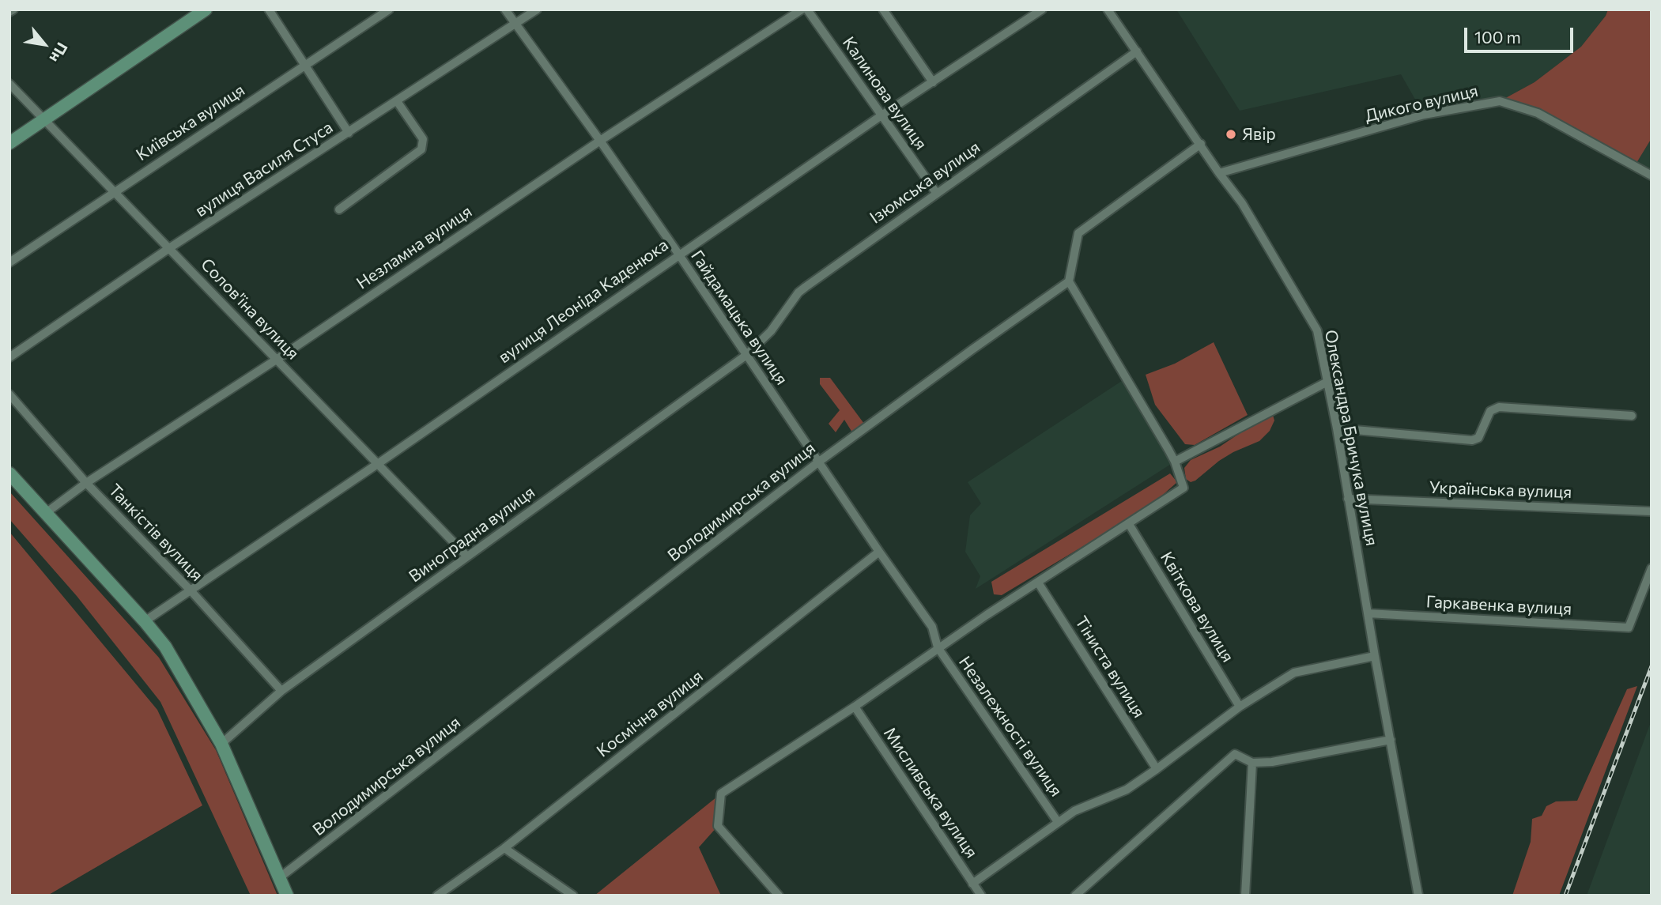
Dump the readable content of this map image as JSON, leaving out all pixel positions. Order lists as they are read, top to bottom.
{
  "streets": {
    "street": [
      "Калинова вулиця",
      "Дикого вулиця",
      "Київська вулиця",
      "вулиця Василя Стуса",
      "Ізюмська вулиця",
      "Незламна вулиця",
      "вулиця Леоніда Каденюка",
      "Солов'їна вулиця",
      "Гайдамацька вулиця",
      "Олександра Бричука вулиця",
      "Українська вулиця",
      "Володимирська вулиця",
      "Танкістів вулиця",
      "Виноградна вулиця",
      "Гаркавенка вулиця",
      "Квіткова вулиця",
      "Тіниста вулиця",
      "Космічна вулиця",
      "Незалежності вулиця",
      "Мисливська вулиця"
    ]
  },
  "crossings": [
    ["Калинова вулиця", "Ізюмська вулиця"],
    ["Калинова вулиця", "вулиця Леоніда Каденюка"],
    ["Дикого вулиця", "Олександра Бричука вулиця"],
    ["Київська вулиця", "Солов'їна вулиця"],
    ["вулиця Василя Стуса", "Солов'їна вулиця"],
    ["вулиця Василя Стуса", "Гайдамацька вулиця"],
    ["Ізюмська вулиця", "Гайдамацька вулиця"],
    ["Ізюмська вулиця", "Олександра Бричука вулиця"],
    ["Ізюмська вулиця", "Виноградна вулиця"],
    ["Незламна вулиця", "Солов'їна вулиця"],
    ["Незламна вулиця", "Гайдамацька вулиця"],
    ["Незламна вулиця", "Танкістів вулиця"],
    ["вулиця Леоніда Каденюка", "Солов'їна вулиця"],
    ["вулиця Леоніда Каденюка", "Гайдамацька вулиця"],
    ["вулиця Леоніда Каденюка", "Танкістів вулиця"],
    ["Солов'їна вулиця", "Виноградна вулиця"],
    ["Гайдамацька вулиця", "Володимирська вулиця"],
    ["Гайдамацька вулиця", "Виноградна вулиця"],
    ["Гайдамацька вулиця", "Космічна вулиця"],
    ["Гайдамацька вулиця", "Незалежності вулиця"],
    ["Олександра Бричука вулиця", "Українська вулиця"],
    ["Олександра Бричука вулиця", "Гаркавенка вулиця"],
    ["Танкістів вулиця", "Виноградна вулиця"]
  ],
  "places": ["Явiр"],
  "scale_bar": "100 m",
  "north": "bottom right"
}
